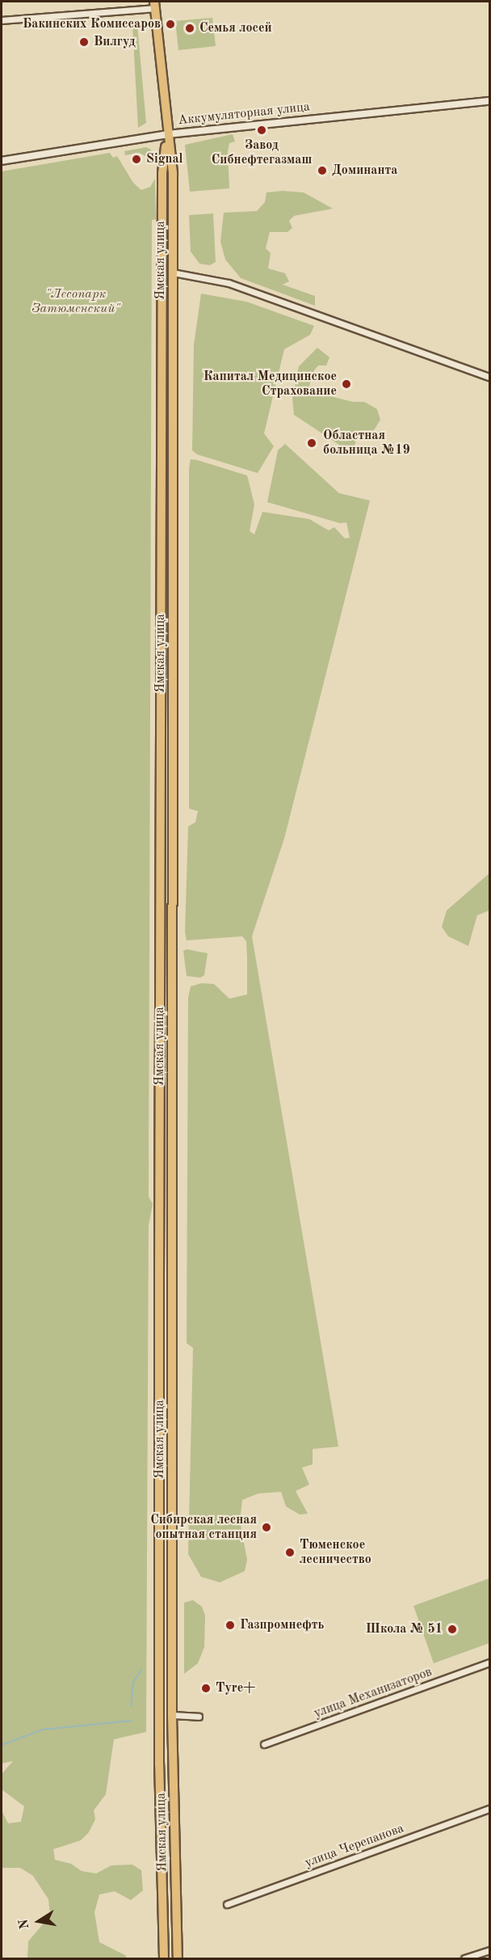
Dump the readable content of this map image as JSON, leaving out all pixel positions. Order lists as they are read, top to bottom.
{
  "streets": {
    "main road": ["Ямская улица"],
    "street": ["Аккумуляторная улица", "улица Механизаторов", "улица Черепанова"]
  },
  "crossings": [
    ["Аккумуляторная улица", "Ямская улица"]
  ],
  "parks": ["\"Лесопарк Затюменский\""],
  "places": [
    "Бакинских Комиссаров",
    "Семья лосей",
    "Вилгуд",
    "Завод Сибнефтегазмаш",
    "Signal",
    "Доминанта",
    "Капитал Медицинское Страхование",
    "Областная больница №19",
    "Сибирская лесная опытная станция",
    "Тюменское лесничество",
    "Газпромнефть",
    "Школа № 51",
    "Tyre+"
  ],
  "north": "left"
}
